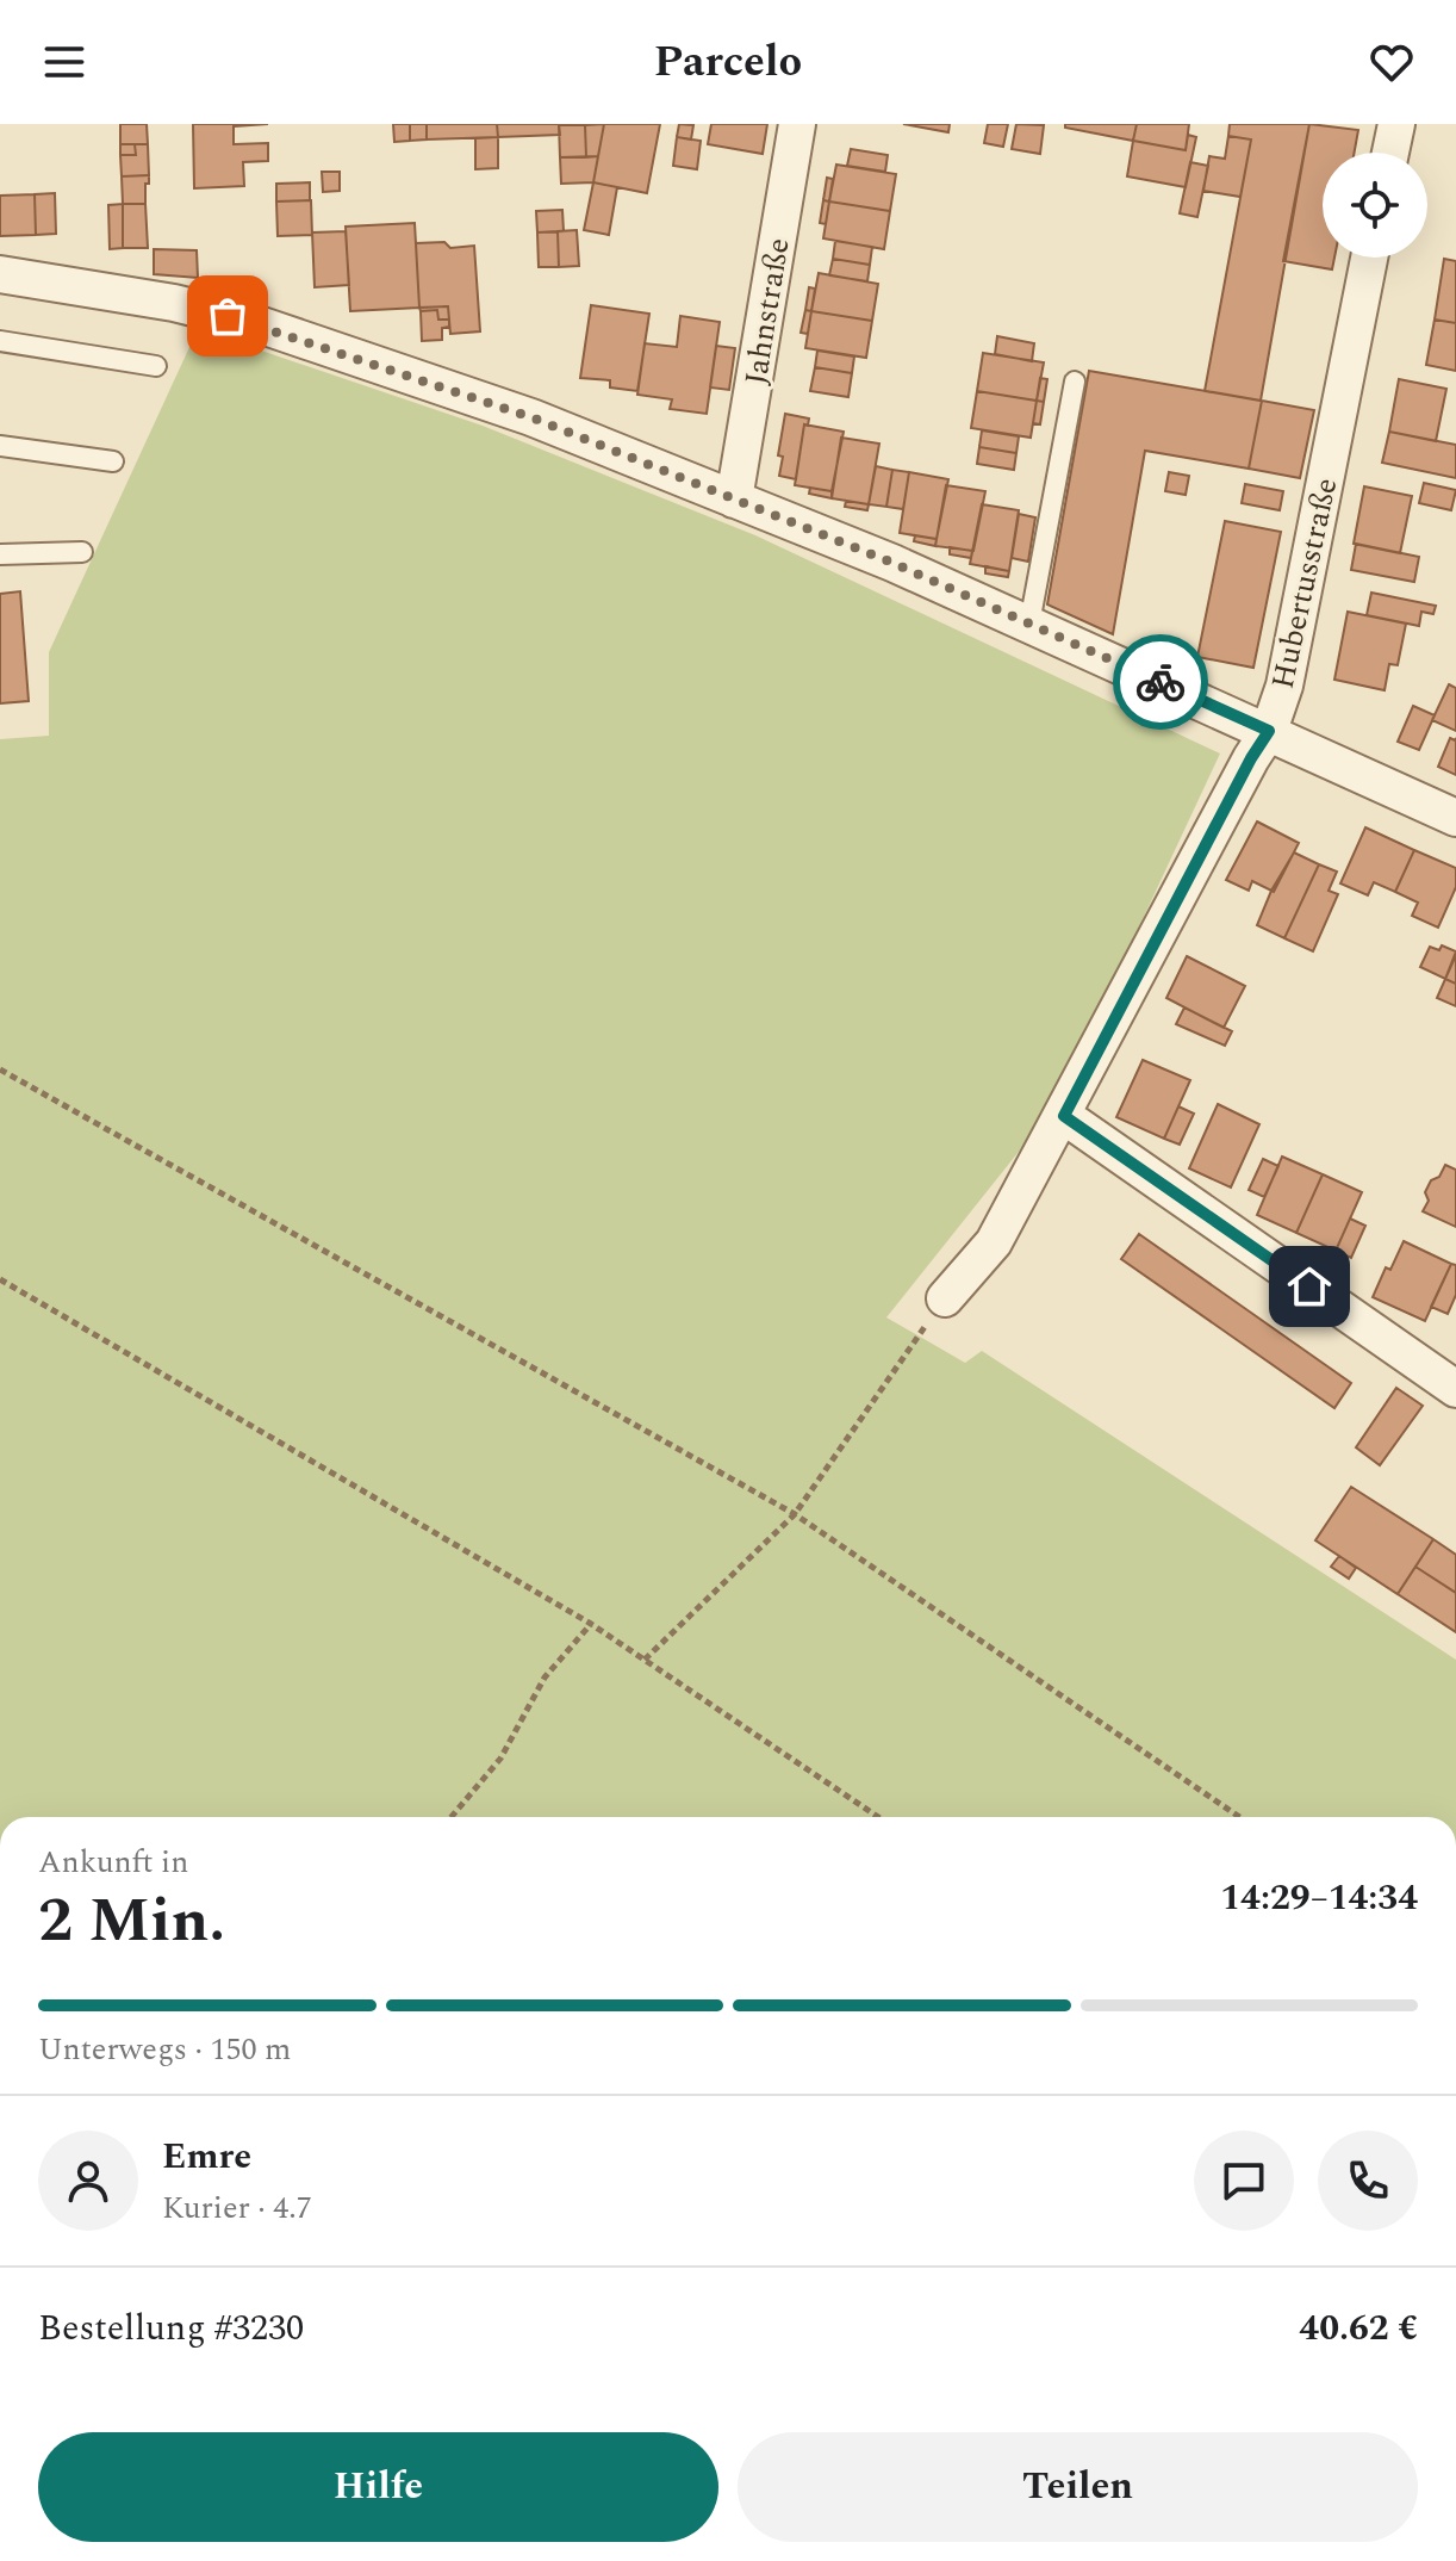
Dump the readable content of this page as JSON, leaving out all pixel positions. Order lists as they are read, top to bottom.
{
  "streets": {
    "street": ["Jahnstraße", "Hubertusstraße"]
  },
  "page": {
    "header": "Parcelo",
    "heading": ["2 Min.", "Ankunft in", "14:29–14:34"],
    "panel": [
      "Emre",
      "Kurier · 4.7",
      "Bestellung #3230",
      "40.62 €"
    ],
    "bar": "Unterwegs · 150 m",
    "buttons": ["Hilfe", "Teilen"]
  }
}
